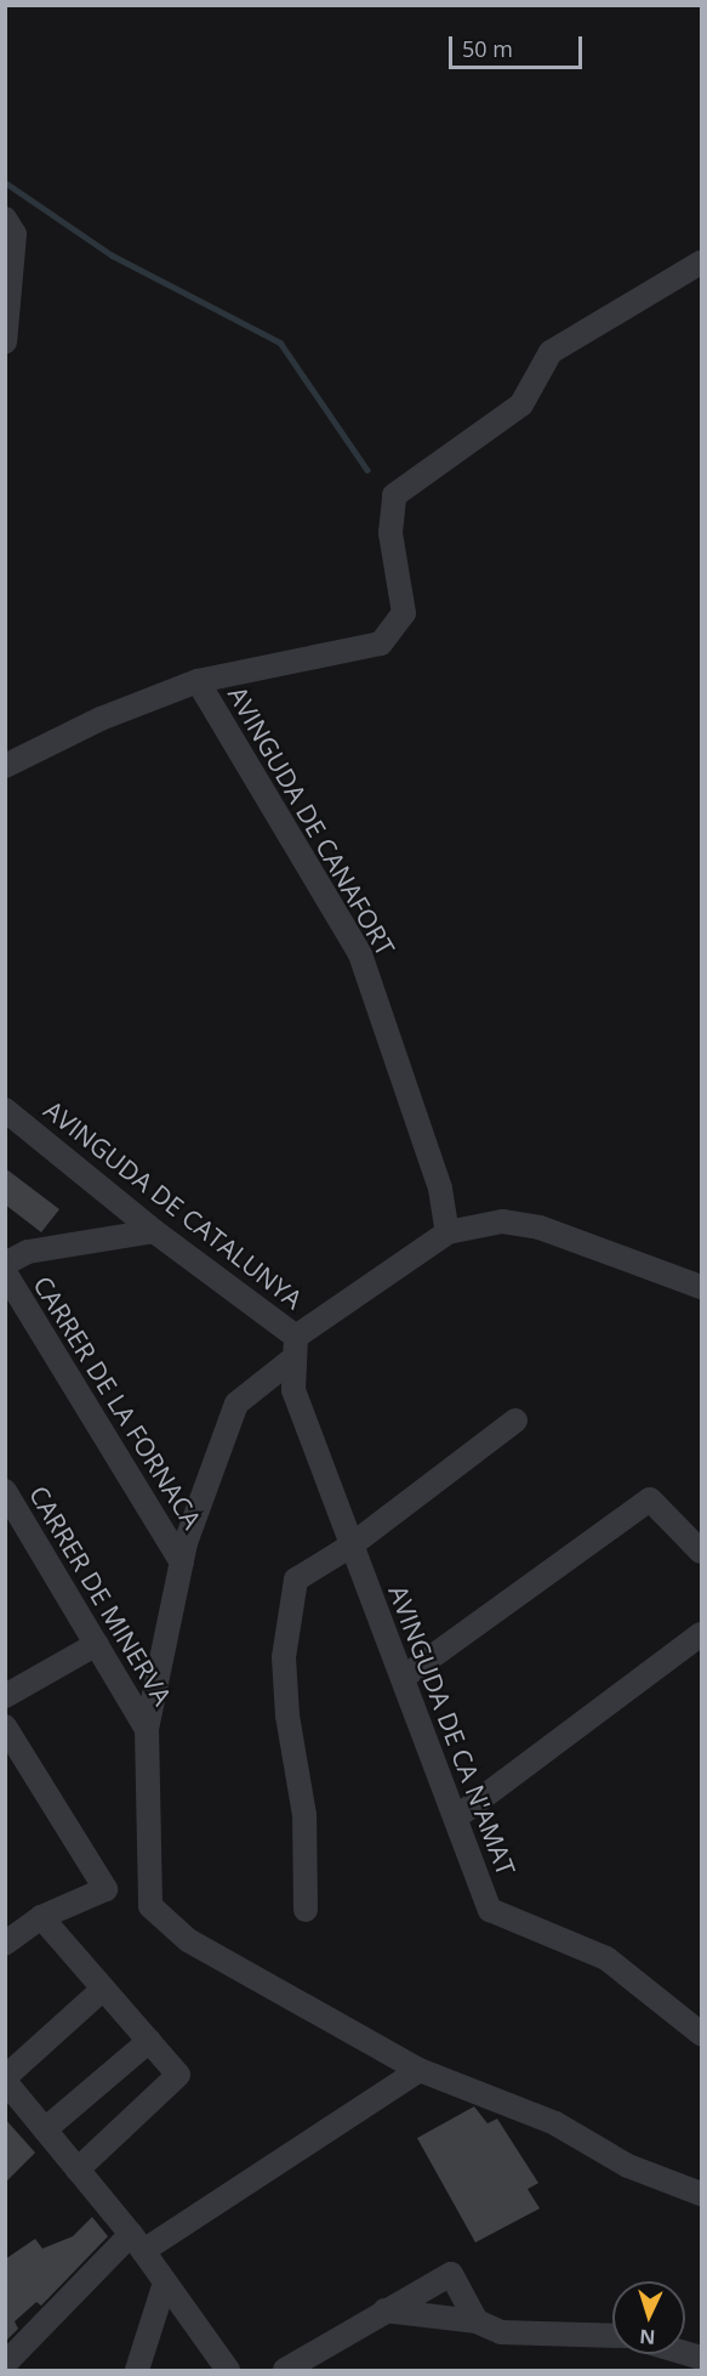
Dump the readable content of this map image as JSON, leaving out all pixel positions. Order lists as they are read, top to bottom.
{
  "streets": {
    "street": [
      "AVINGUDA DE CANAFORT",
      "AVINGUDA DE CATALUNYA",
      "CARRER DE LA FORNACA",
      "CARRER DE MINERVA",
      "AVINGUDA DE CA N'AMAT"
    ]
  },
  "crossings": [
    ["AVINGUDA DE CANAFORT", "AVINGUDA DE CATALUNYA"],
    ["AVINGUDA DE CATALUNYA", "CARRER DE LA FORNACA"],
    ["AVINGUDA DE CATALUNYA", "AVINGUDA DE CA N'AMAT"]
  ],
  "scale_bar": "50 m",
  "north": "bottom"
}
